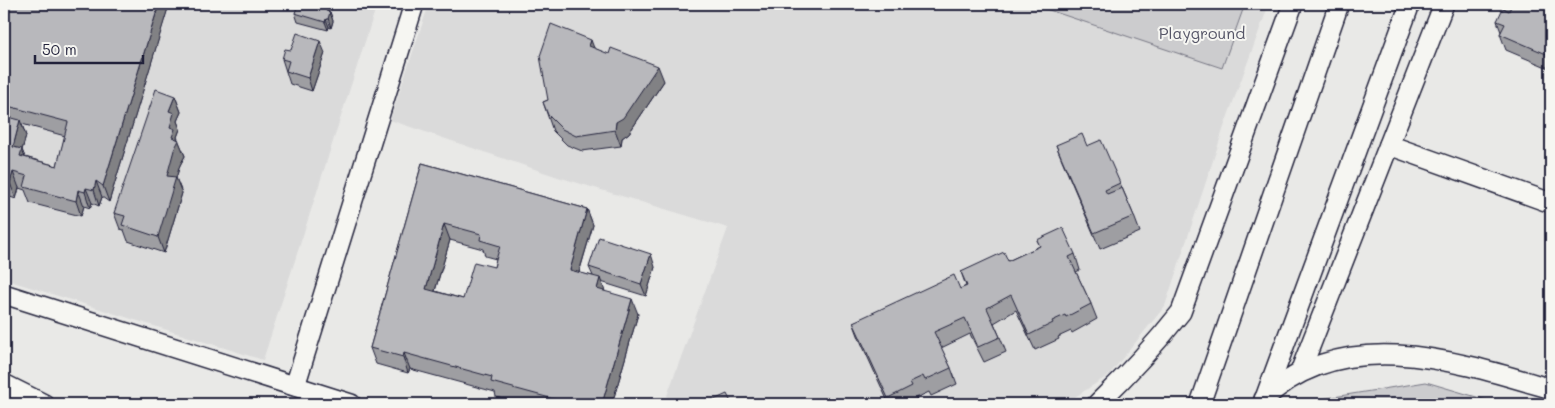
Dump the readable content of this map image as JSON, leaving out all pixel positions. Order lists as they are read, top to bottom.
{
  "parks": ["Playground"],
  "scale_bar": "50 m"
}
